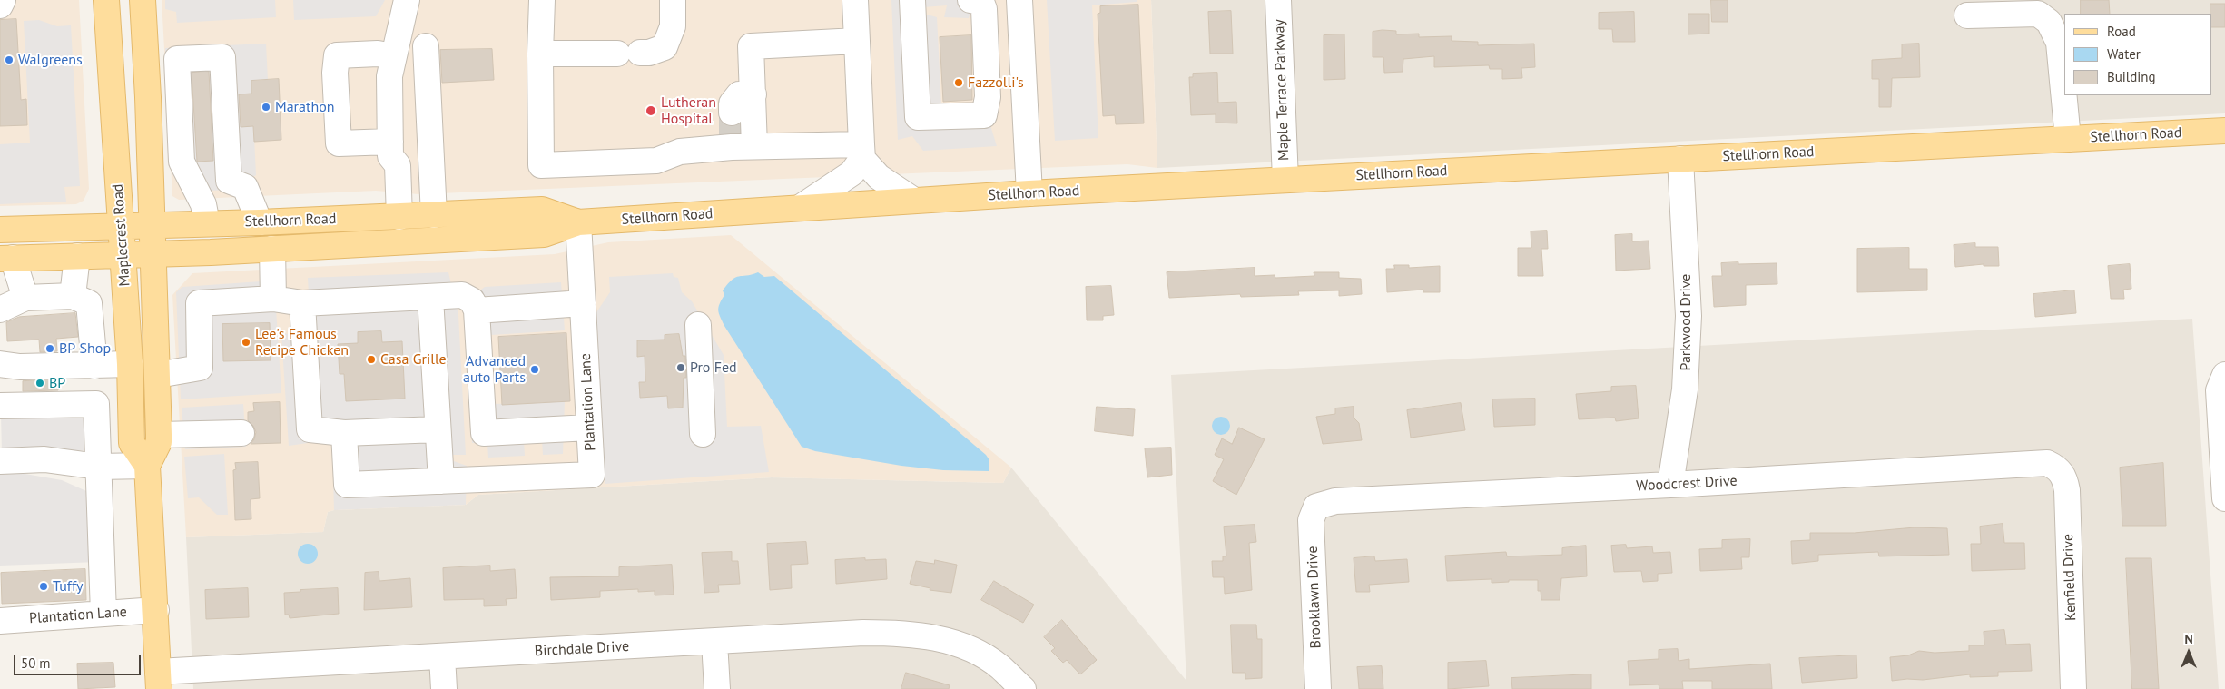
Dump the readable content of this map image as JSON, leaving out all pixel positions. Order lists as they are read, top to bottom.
{
  "streets": {
    "main road": ["Stellhorn Road", "Maplecrest Road"],
    "street": [
      "Maple Terrace Parkway",
      "Parkwood Drive",
      "Plantation Lane",
      "Woodcrest Drive",
      "Kenfield Drive",
      "Brooklawn Drive",
      "Birchdale Drive"
    ]
  },
  "crossings": [
    ["Maple Terrace Parkway", "Stellhorn Road"],
    ["Stellhorn Road", "Maplecrest Road"],
    ["Stellhorn Road", "Parkwood Drive"],
    ["Stellhorn Road", "Plantation Lane"],
    ["Maplecrest Road", "Plantation Lane"],
    ["Maplecrest Road", "Birchdale Drive"],
    ["Parkwood Drive", "Woodcrest Drive"],
    ["Woodcrest Drive", "Kenfield Drive"],
    ["Woodcrest Drive", "Brooklawn Drive"]
  ],
  "places": [
    "Walgreens",
    "Fazzolli's",
    "Marathon",
    "Lutheran Hospital",
    "Lee's Famous Recipe Chicken",
    "BP Shop",
    "Casa Grille",
    "Pro Fed",
    "Advanced auto Parts",
    "BP",
    "Tuffy"
  ],
  "legend": ["Road", "Water", "Building"],
  "scale_bar": "50 m",
  "north": "top"
}
